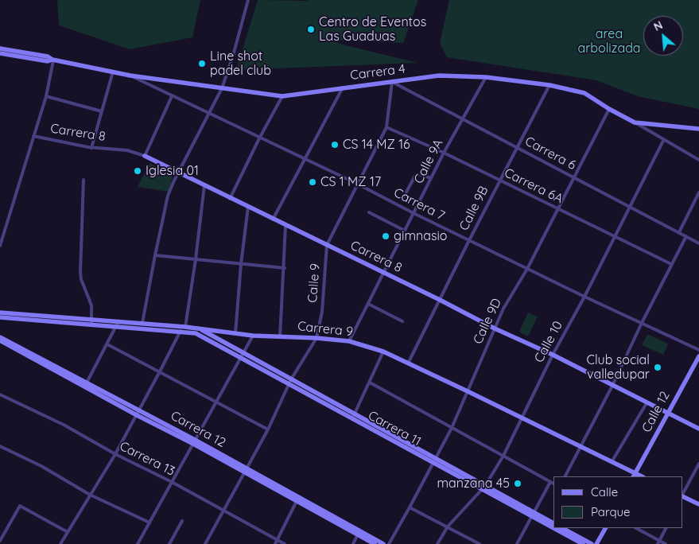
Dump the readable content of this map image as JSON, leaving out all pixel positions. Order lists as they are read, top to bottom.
{
  "streets": {
    "street": [
      "Carrera 4",
      "Carrera 8",
      "Carrera 6",
      "Calle 9A",
      "Carrera 6A",
      "Carrera 7",
      "Calle 9B",
      "Calle 9",
      "Calle 9D",
      "Carrera 9",
      "Calle 10",
      "Calle 12",
      "Carrera 11",
      "Carrera 12",
      "Carrera 13"
    ]
  },
  "crossings": [
    ["Carrera 4", "Carrera 6"],
    ["Carrera 4", "Calle 9A"],
    ["Carrera 4", "Carrera 7"],
    ["Carrera 4", "Calle 9B"],
    ["Carrera 4", "Calle 9"],
    ["Carrera 4", "Calle 9D"],
    ["Carrera 8", "Calle 9A"],
    ["Carrera 8", "Calle 9B"],
    ["Carrera 8", "Calle 9"],
    ["Carrera 8", "Calle 9D"],
    ["Carrera 8", "Calle 10"],
    ["Carrera 8", "Calle 12"],
    ["Carrera 6", "Calle 9A"],
    ["Carrera 6", "Calle 9B"],
    ["Carrera 6", "Calle 9"],
    ["Carrera 6", "Calle 9D"],
    ["Carrera 6", "Calle 10"],
    ["Calle 9A", "Carrera 6A"],
    ["Calle 9A", "Carrera 7"],
    ["Calle 9A", "Carrera 9"],
    ["Carrera 6A", "Calle 9B"],
    ["Carrera 6A", "Calle 9"],
    ["Carrera 6A", "Calle 9D"],
    ["Carrera 6A", "Calle 10"],
    ["Carrera 7", "Calle 9B"],
    ["Carrera 7", "Calle 9"],
    ["Carrera 7", "Calle 9D"],
    ["Carrera 7", "Calle 10"],
    ["Calle 9B", "Carrera 9"],
    ["Calle 9", "Carrera 9"],
    ["Calle 9", "Carrera 11"],
    ["Calle 9", "Carrera 12"],
    ["Calle 9", "Carrera 13"],
    ["Calle 9D", "Carrera 9"],
    ["Calle 9D", "Carrera 11"],
    ["Carrera 9", "Calle 10"],
    ["Carrera 9", "Calle 12"],
    ["Carrera 9", "Carrera 11"],
    ["Calle 10", "Carrera 11"]
  ],
  "parks": ["area arbolizada"],
  "places": [
    "Centro de Eventos Las Guaduas",
    "Line shot padel club",
    "CS 14 MZ 16",
    "Iglesia 01",
    "CS 1 MZ 17",
    "gimnasio",
    "Club social valledupar",
    "manzana 45"
  ],
  "legend": ["Calle", "Parque"],
  "north": "top left"
}
